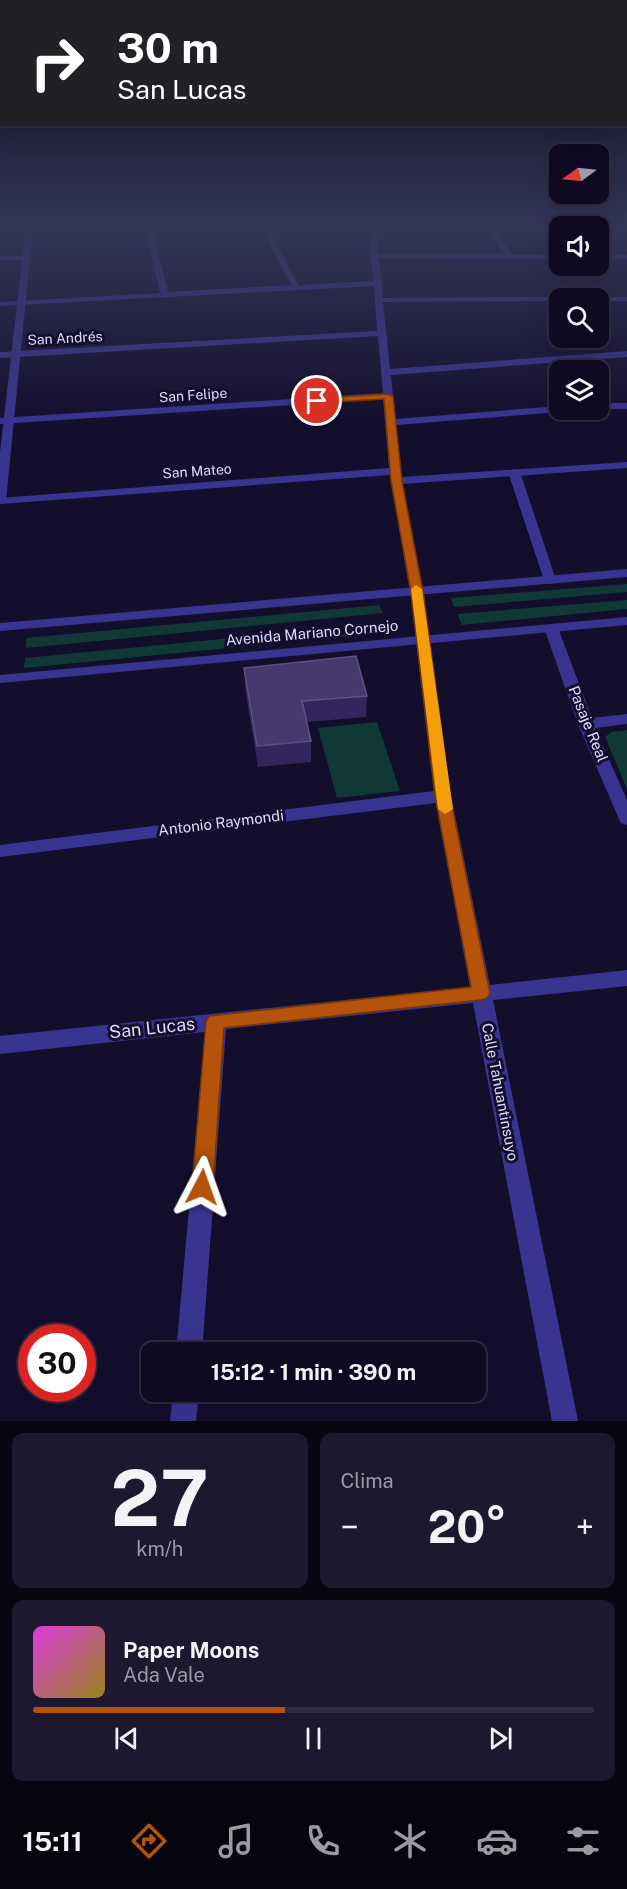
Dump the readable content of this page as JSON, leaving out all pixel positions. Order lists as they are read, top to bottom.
{
  "streets": {
    "street": [
      "San Andrés",
      "San Felipe",
      "San Mateo",
      "Avenida Mariano Cornejo",
      "Pasaje Real",
      "Antonio Raymondi",
      "San Lucas",
      "Calle Tahuantinsuyo"
    ]
  },
  "crossings": [
    ["San Andrés", "Calle Tahuantinsuyo"],
    ["San Felipe", "Calle Tahuantinsuyo"],
    ["San Mateo", "Calle Tahuantinsuyo"],
    ["Avenida Mariano Cornejo", "Pasaje Real"],
    ["Avenida Mariano Cornejo", "Calle Tahuantinsuyo"],
    ["Antonio Raymondi", "Calle Tahuantinsuyo"],
    ["San Lucas", "Calle Tahuantinsuyo"]
  ],
  "north": "left",
  "page": {
    "turn": ["30 m", "San Lucas"],
    "limit": "30",
    "trip": "15:12 · 1 min · 390 m",
    "tile": [
      ["27", "km/h"],
      "Clima"
    ],
    "heat": ["−", "20°", "+"],
    "song": ["Paper Moons", "Ada Vale"],
    "tabs": "15:11"
  }
}
